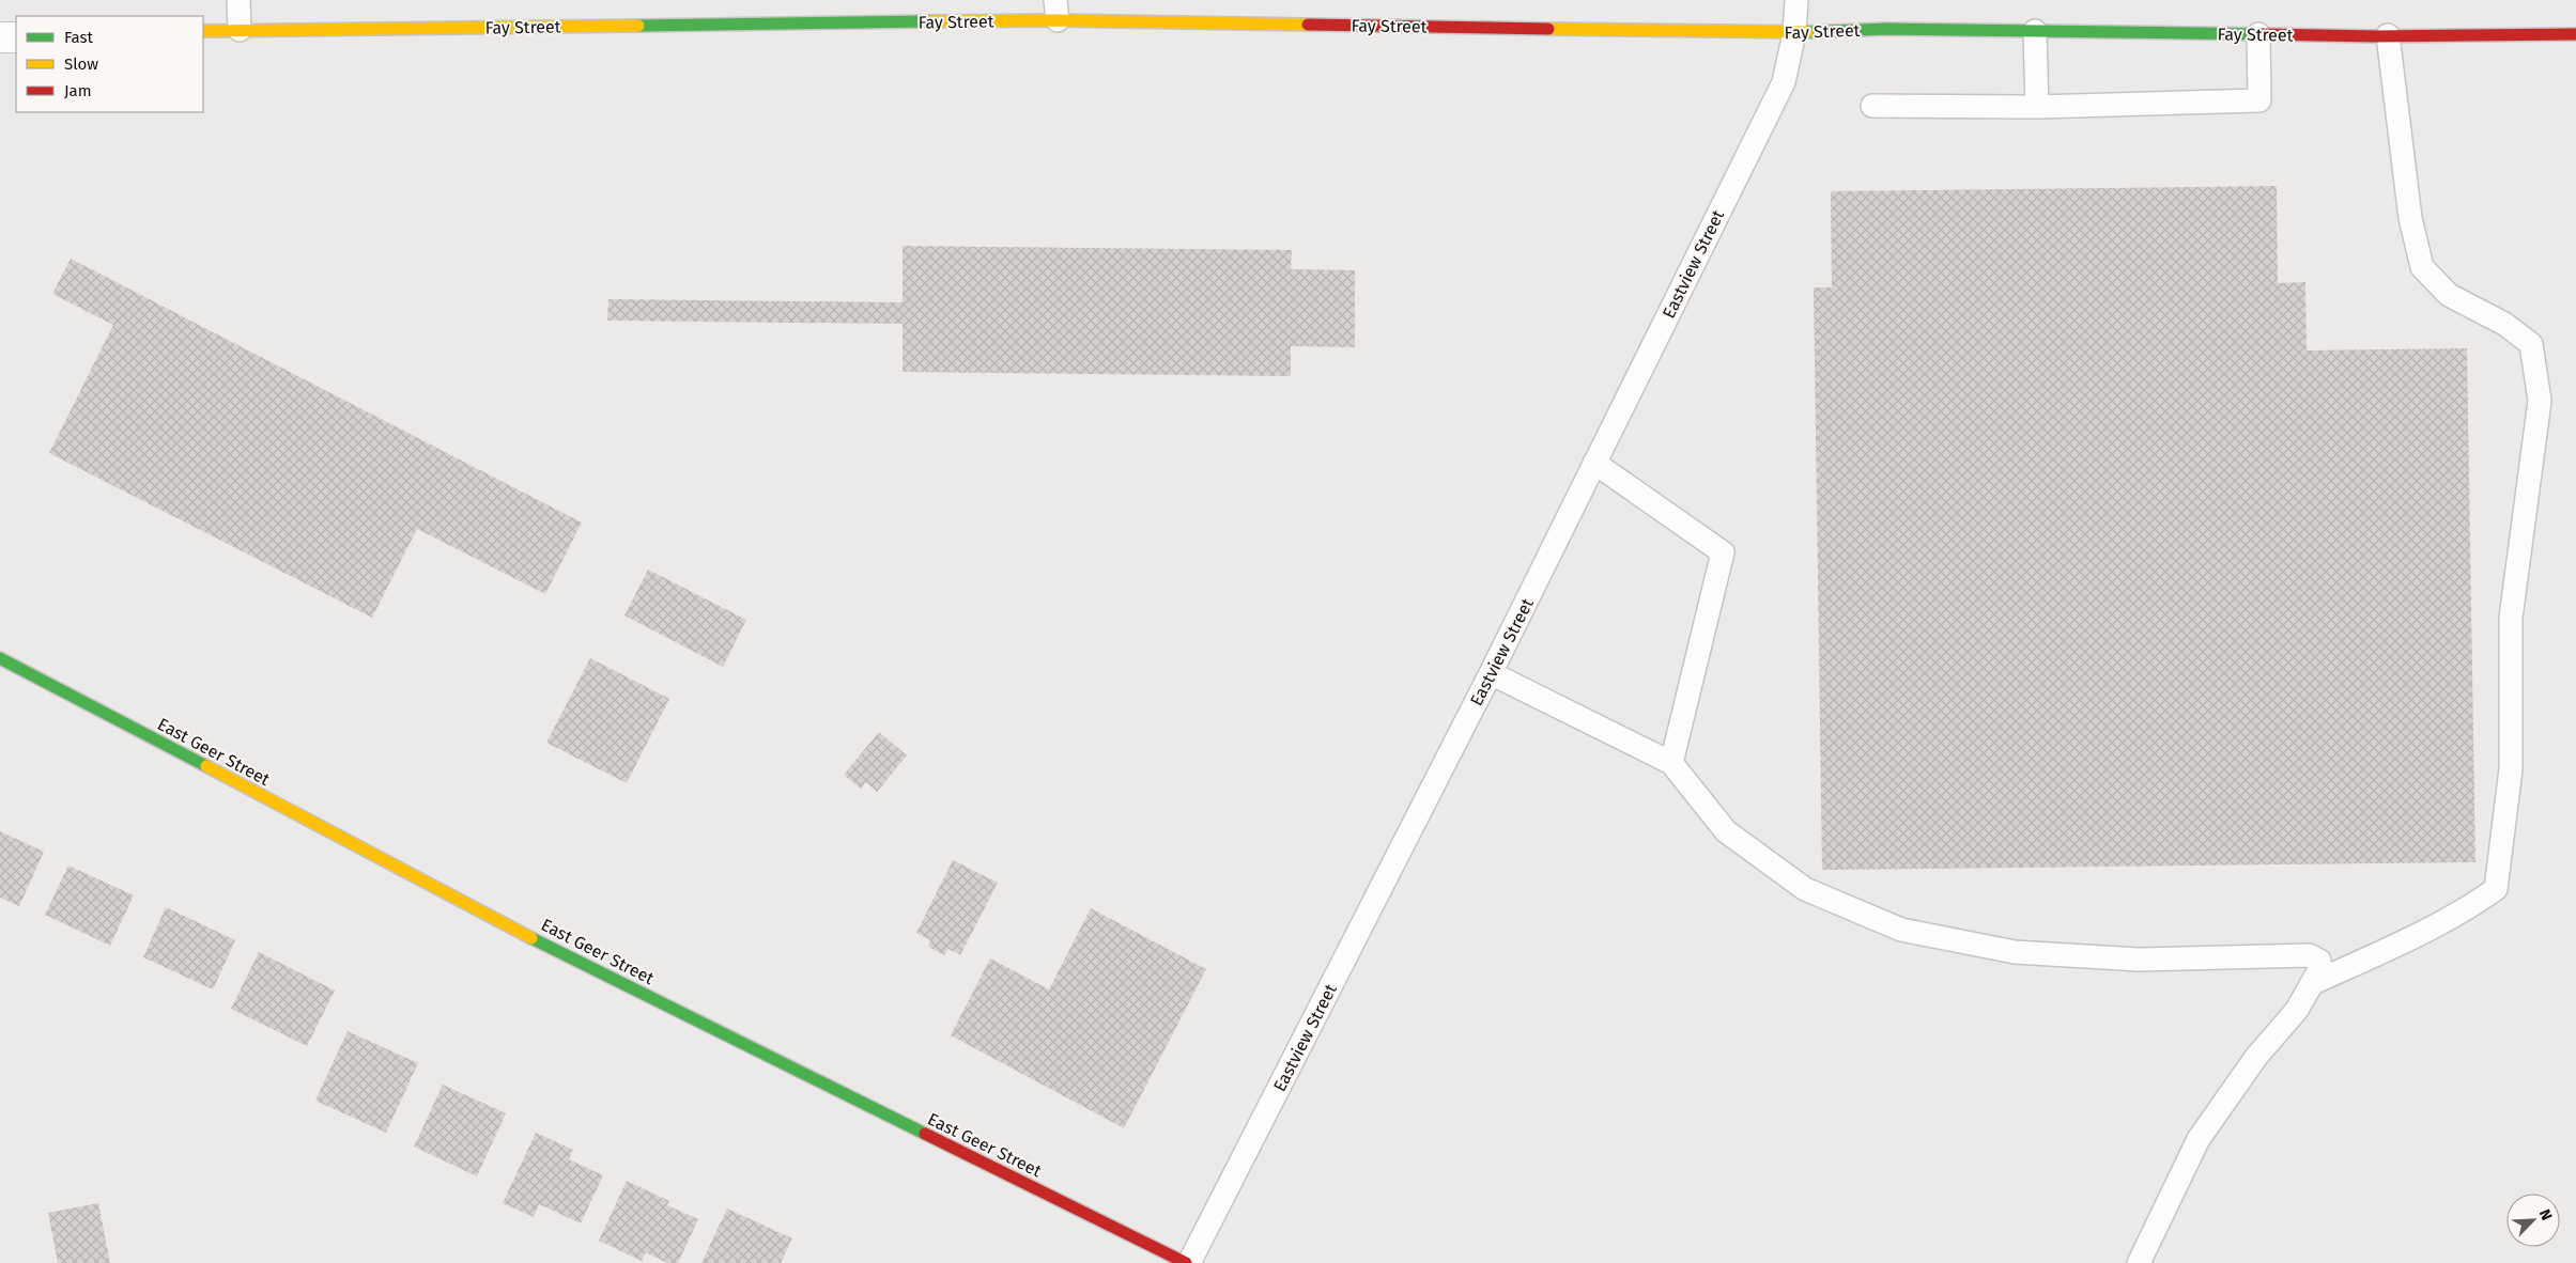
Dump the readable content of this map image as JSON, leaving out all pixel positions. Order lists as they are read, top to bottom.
{
  "streets": {
    "street": ["Fay Street", "East Geer Street"],
    "lane": ["Eastview Street"]
  },
  "crossings": [
    ["Fay Street", "Eastview Street"],
    ["Eastview Street", "East Geer Street"]
  ],
  "legend": ["Fast", "Slow", "Jam"],
  "north": "top right"
}
